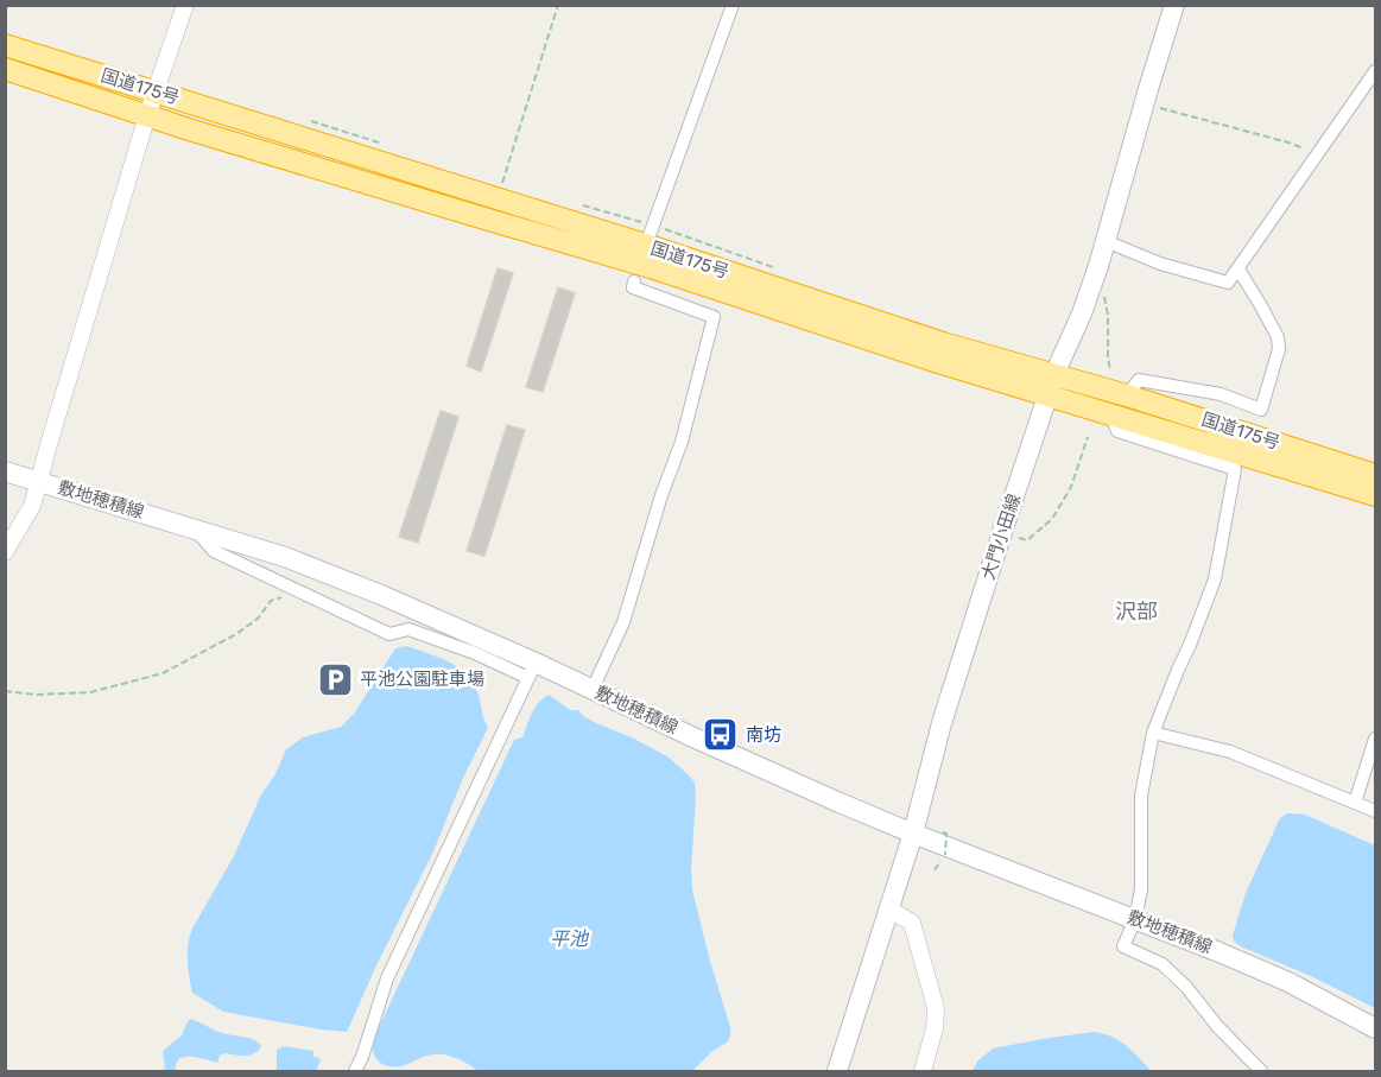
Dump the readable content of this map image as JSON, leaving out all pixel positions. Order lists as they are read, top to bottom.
{
  "streets": {
    "highway": ["国道175号"],
    "main road": ["敷地穂積線", "大門小田線"]
  },
  "crossings": [
    ["国道175号", "大門小田線"],
    ["敷地穂積線", "大門小田線"]
  ],
  "districts": ["沢部"],
  "water": ["平池"],
  "places": {
    "parking": ["平池公園駐車場"],
    "bus stop": ["南坊"]
  }
}
